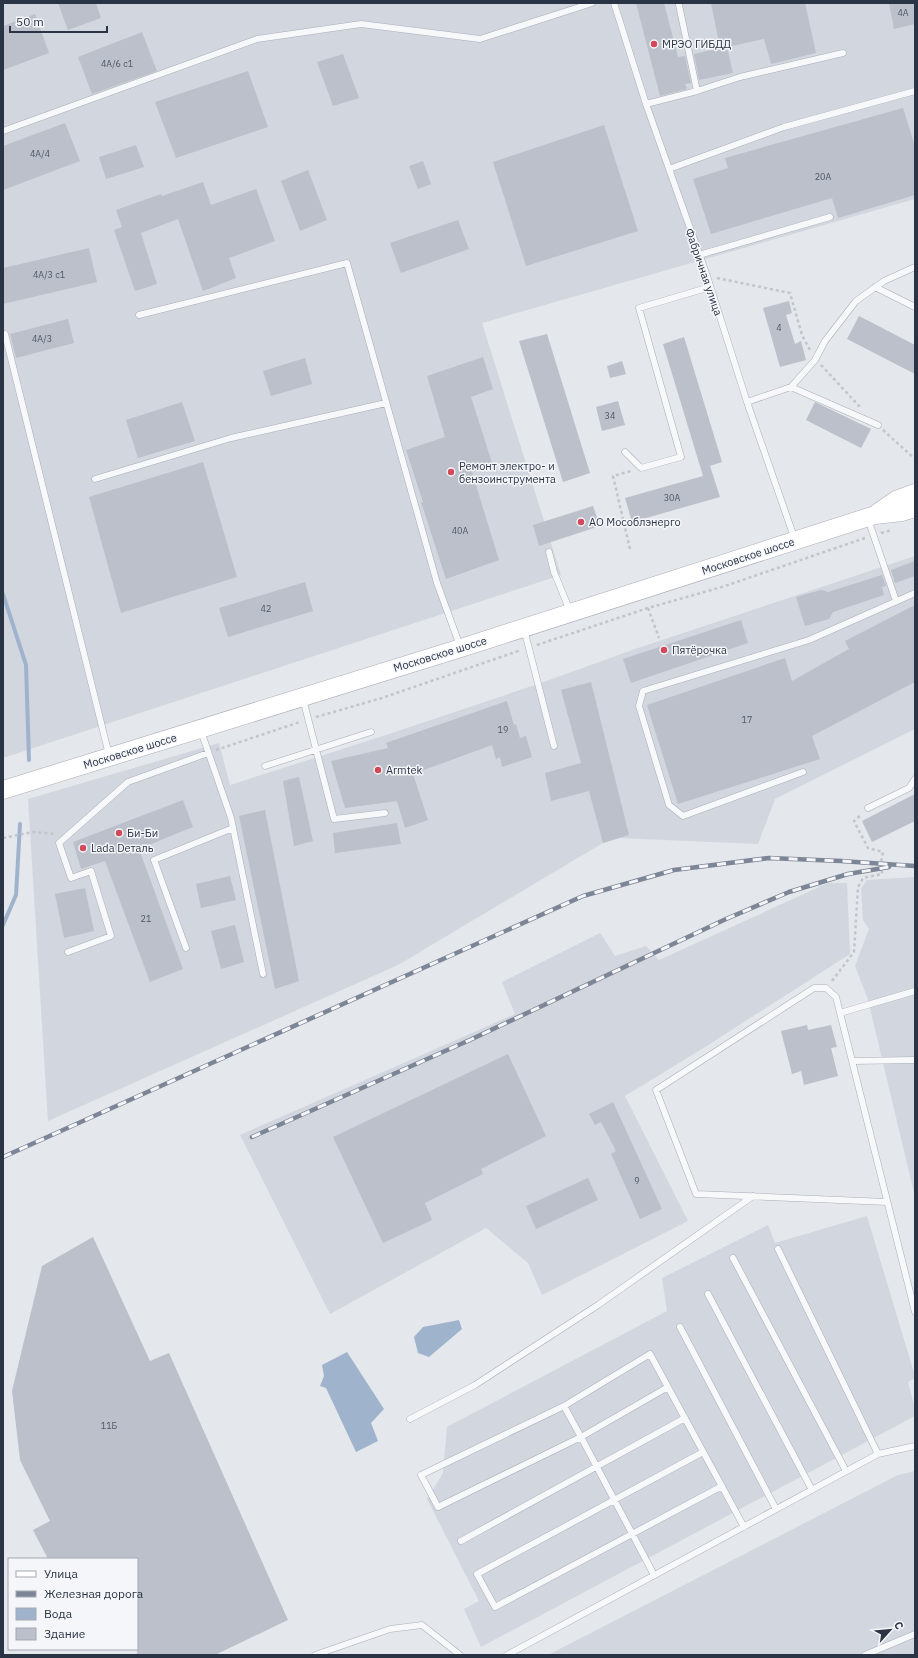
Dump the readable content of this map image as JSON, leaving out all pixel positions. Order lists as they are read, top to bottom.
{
  "streets": {
    "main road": ["Московское шоссе"],
    "lane": ["Фабричная улица"]
  },
  "crossings": [
    ["Фабричная улица", "Московское шоссе"]
  ],
  "places": [
    "МРЭО ГИБДД",
    "Ремонт электро- и бензоинструмента",
    "АО Мособлэнерго",
    "Пятёрочка",
    "Armtek",
    "Би-Би",
    "Lada Dеталь"
  ],
  "house_numbers": [
    "4А",
    "4А/6 с1",
    "4А/4",
    "20А",
    "4А/3 с1",
    "4",
    "4А/3",
    "34",
    "30А",
    "40А",
    "42",
    "17",
    "19",
    "21",
    "9",
    "11Б"
  ],
  "legend": [
    "Улица",
    "Железная дорога",
    "Вода",
    "Здание"
  ],
  "scale_bar": "50 m",
  "north": "top right"
}
